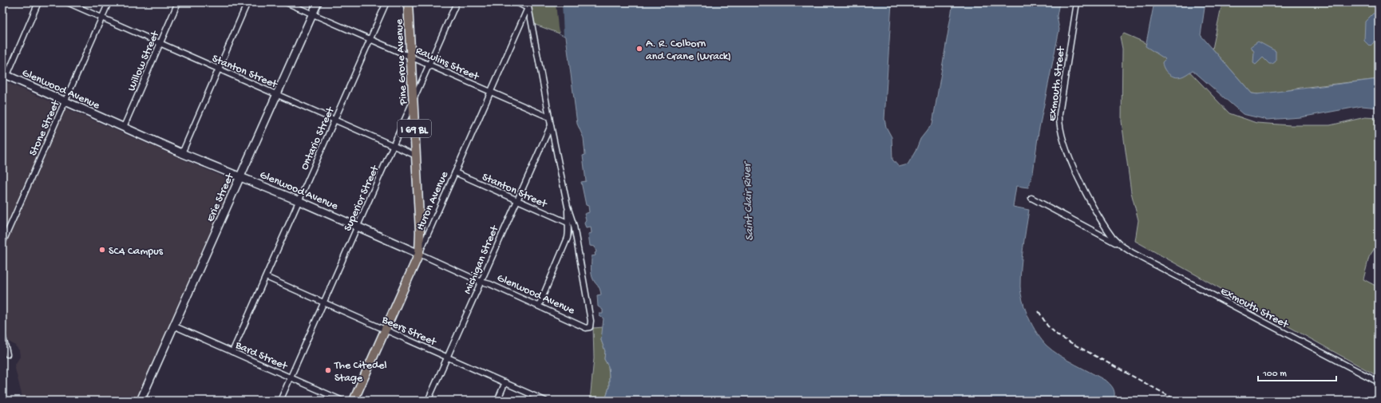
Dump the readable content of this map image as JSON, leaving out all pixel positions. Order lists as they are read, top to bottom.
{
  "streets": {
    "main road": ["Pine Grove Avenue", "I 69 BL", "Huron Avenue"],
    "street": [
      "Willow Street",
      "Rawlins Street",
      "Stanton Street",
      "Exmouth Street",
      "Glenwood Avenue",
      "Stone Street",
      "Ontario Street",
      "Erie Street",
      "Superior Street",
      "Michigan Street",
      "Beers Street",
      "Bard Street"
    ]
  },
  "crossings": [
    ["Willow Street", "Stanton Street"],
    ["Willow Street", "Glenwood Avenue"],
    ["Pine Grove Avenue", "Rawlins Street"],
    ["Pine Grove Avenue", "Stanton Street"],
    ["Pine Grove Avenue", "Glenwood Avenue"],
    ["Pine Grove Avenue", "Superior Street"],
    ["Pine Grove Avenue", "Huron Avenue"],
    ["Rawlins Street", "Ontario Street"],
    ["Rawlins Street", "Erie Street"],
    ["Rawlins Street", "Superior Street"],
    ["Rawlins Street", "Huron Avenue"],
    ["Stanton Street", "Stone Street"],
    ["Stanton Street", "Ontario Street"],
    ["Stanton Street", "Erie Street"],
    ["Stanton Street", "Superior Street"],
    ["Stanton Street", "Huron Avenue"],
    ["Stanton Street", "Michigan Street"],
    ["Glenwood Avenue", "Stone Street"],
    ["Glenwood Avenue", "Ontario Street"],
    ["Glenwood Avenue", "Erie Street"],
    ["Glenwood Avenue", "Superior Street"],
    ["Glenwood Avenue", "Huron Avenue"],
    ["Glenwood Avenue", "Michigan Street"],
    ["Ontario Street", "Beers Street"],
    ["Ontario Street", "Bard Street"],
    ["Erie Street", "Bard Street"],
    ["Superior Street", "Beers Street"],
    ["Superior Street", "Bard Street"],
    ["Huron Avenue", "Beers Street"],
    ["Michigan Street", "Beers Street"]
  ],
  "water": ["Saint Clair River"],
  "places": ["A. R. Colborn and Crane (Wrack)", "SC4 Campus", "The Citedel Stage"],
  "scale_bar": "100 m"
}
